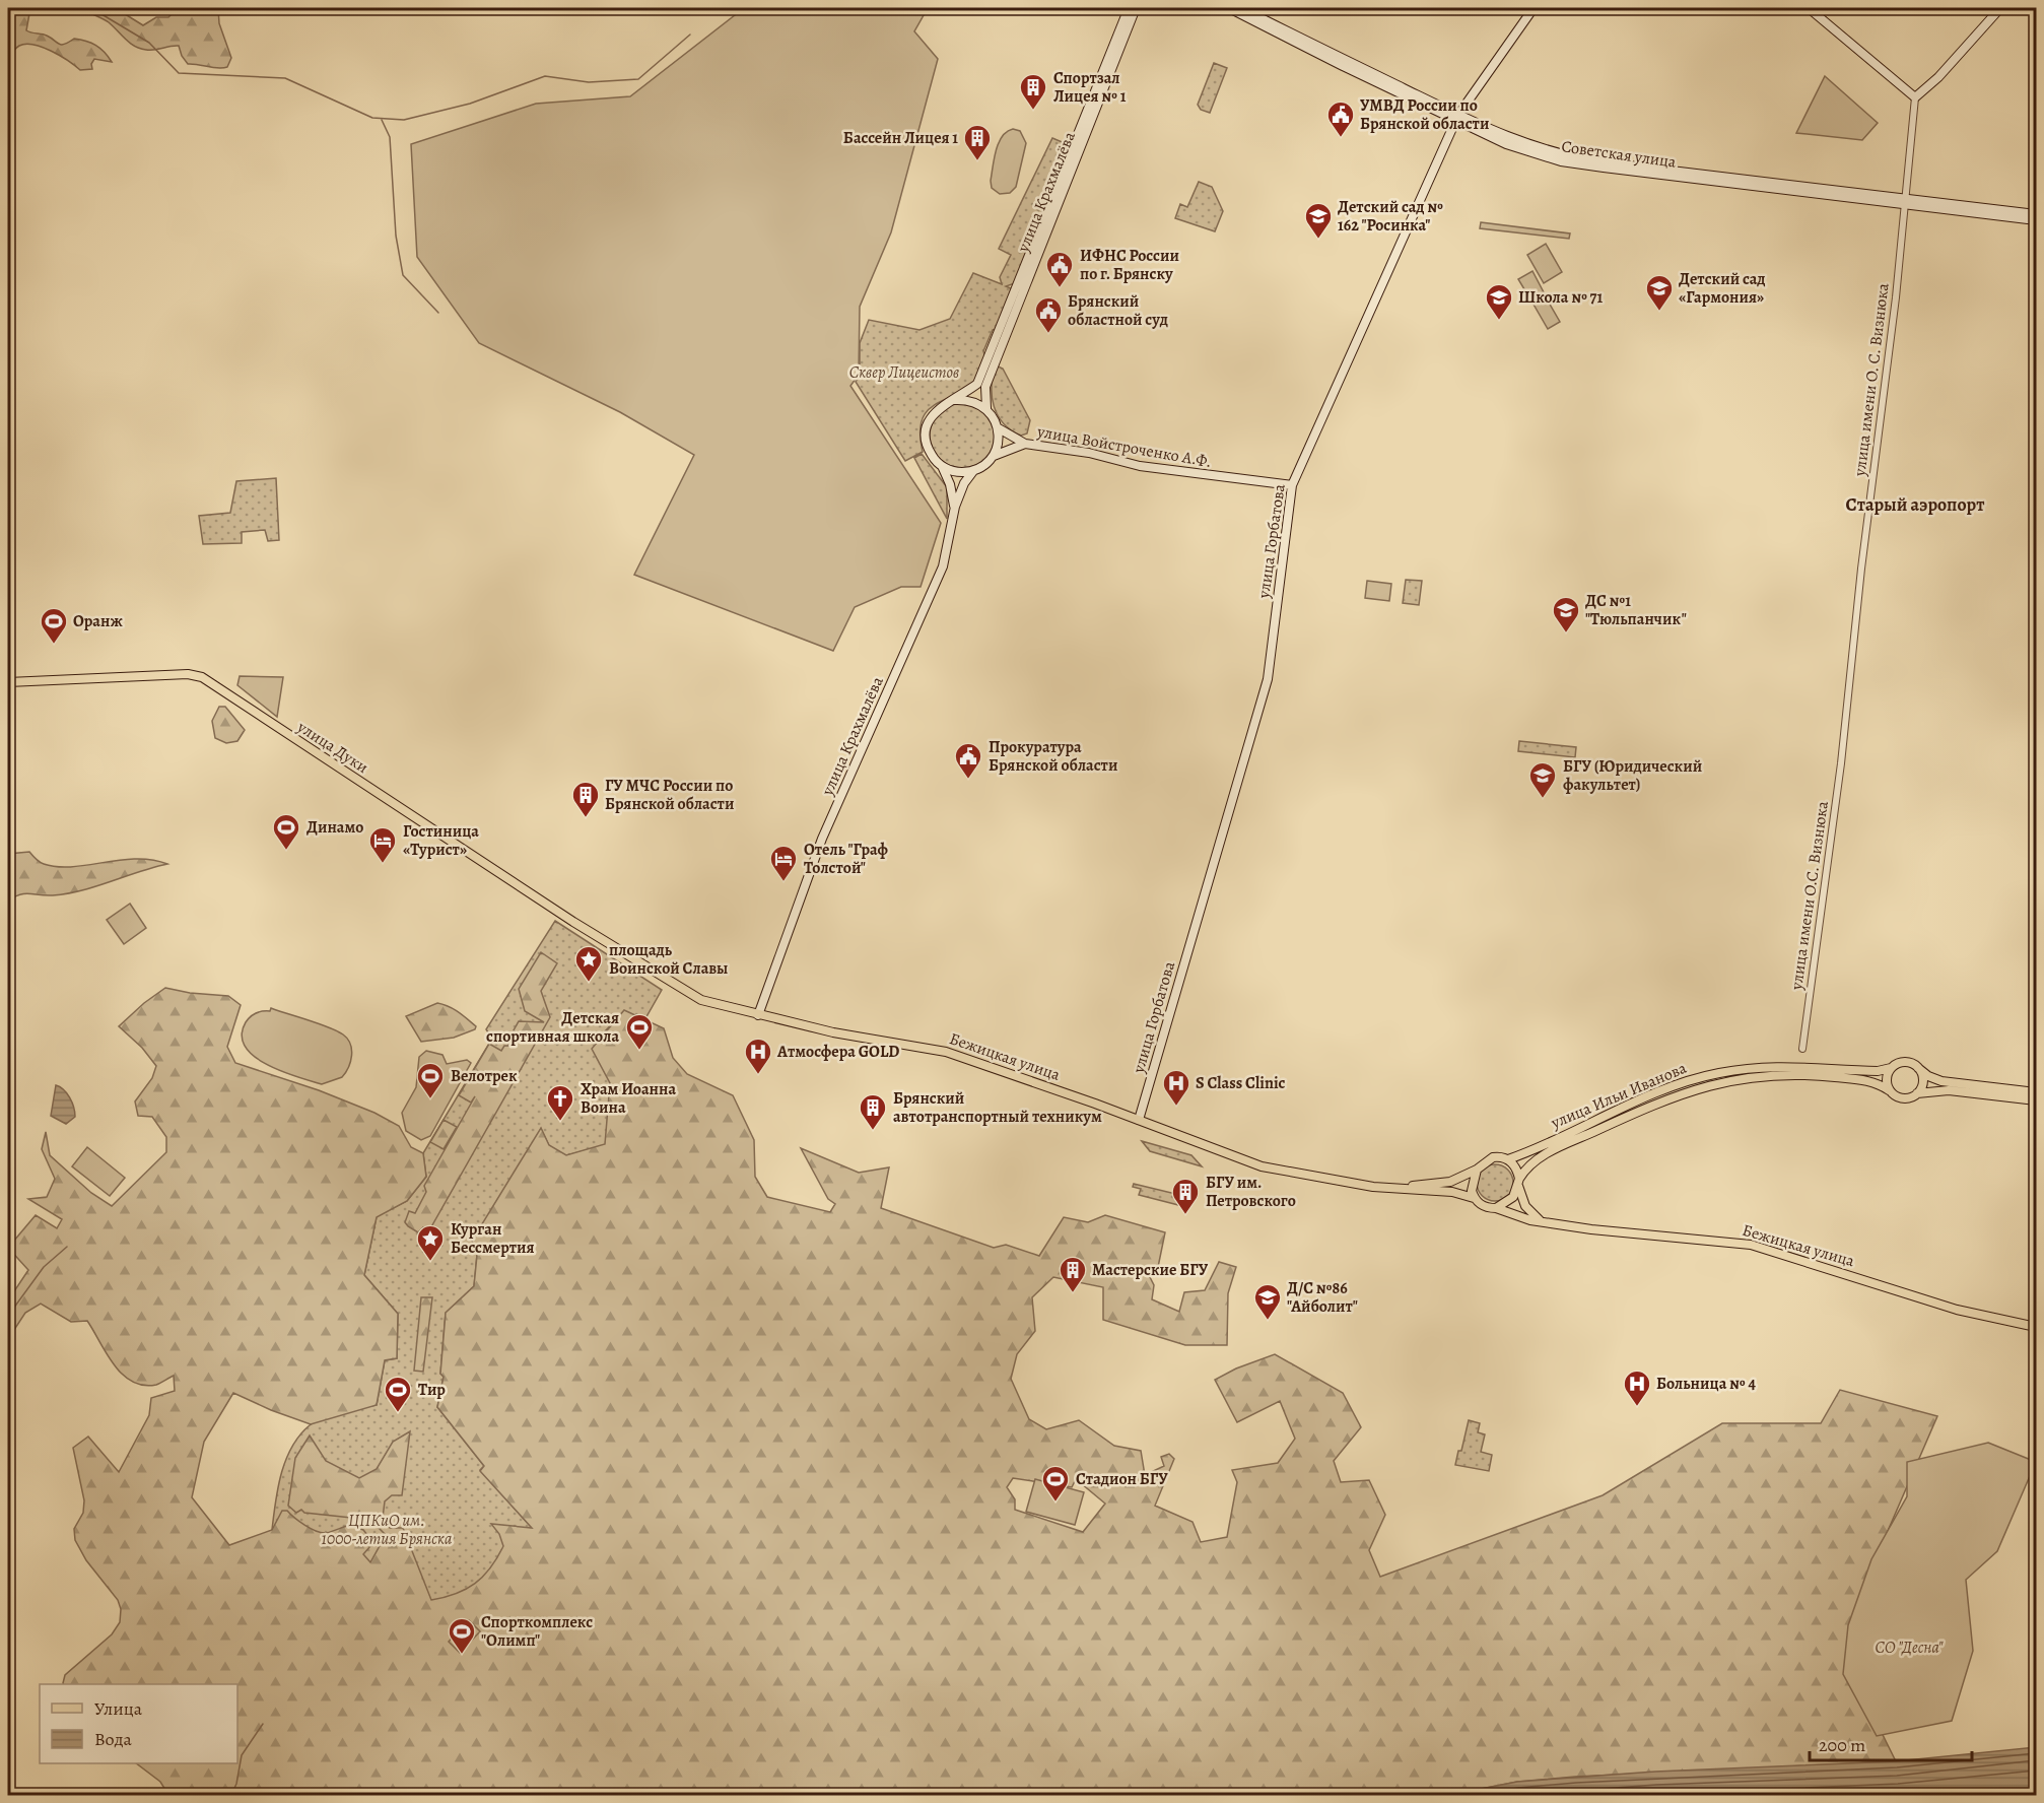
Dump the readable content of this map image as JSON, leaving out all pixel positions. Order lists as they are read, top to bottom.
{
  "streets": {
    "main road": [
      "Советская улица",
      "улица Крахмалёва",
      "улица Войстроченко А.Ф.",
      "улица Горбатова",
      "улица Дуки",
      "Бежицкая улица",
      "улица Ильи Иванова"
    ],
    "street": ["улица имени О. С. Визнюка", "улица имени О.С. Визнюка"]
  },
  "crossings": [
    ["Советская улица", "улица имени О. С. Визнюка"],
    ["Советская улица", "улица Горбатова"],
    ["улица Крахмалёва", "улица Войстроченко А.Ф."],
    ["улица Крахмалёва", "Бежицкая улица"],
    ["улица имени О. С. Визнюка", "улица имени О.С. Визнюка"],
    ["улица Войстроченко А.Ф.", "улица Горбатова"],
    ["улица Горбатова", "Бежицкая улица"],
    ["улица Дуки", "Бежицкая улица"],
    ["Бежицкая улица", "улица Ильи Иванова"]
  ],
  "districts": ["Старый аэропорт"],
  "parks": ["Сквер Лицеистов", "ЦПКиО им. 1000-летия Брянска", "СО \"Десна\""],
  "places": {
    "building": [
      "Спортзал Лицея № 1",
      "Бассейн Лицея 1",
      "ГУ МЧС России по Брянской области",
      "Брянский автотранспортный техникум",
      "БГУ им. Петровского",
      "Мастерские БГУ"
    ],
    "public building": [
      "УМВД России по Брянской области",
      "ИФНС России по г. Брянску",
      "Брянский областной суд",
      "Прокуратура Брянской области"
    ],
    "school or university": [
      "Детский сад № 162 \"Росинка\"",
      "Детский сад «Гармония»",
      "Школа № 71",
      "ДС №1 \"Тюльпанчик\"",
      "БГУ (Юридический факультет)",
      "Д/С №86 \"Айболит\""
    ],
    "sports": [
      "Оранж",
      "Динамо",
      "Детская спортивная школа",
      "Велотрек",
      "Тир",
      "Стадион БГУ",
      "Спорткомплекс \"Олимп\""
    ],
    "hotel": ["Гостиница «Турист»", "Отель \"Граф Толстой\""],
    "place": ["площадь Воинской Славы", "Курган Бессмертия"],
    "hospital": ["Атмосфера GOLD", "S Class Clinic", "Больница № 4"],
    "church": ["Храм Иоанна Воина"]
  },
  "legend": ["Улица", "Вода"],
  "scale_bar": "200 m"
}
